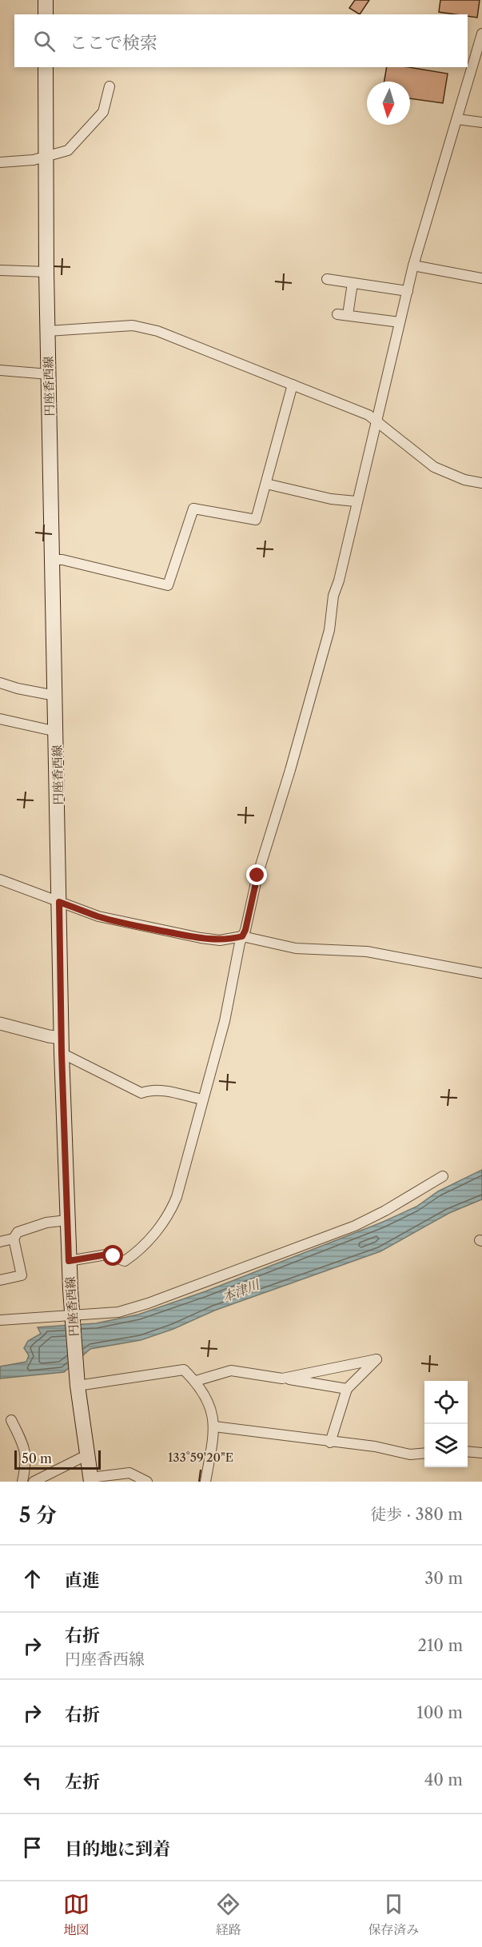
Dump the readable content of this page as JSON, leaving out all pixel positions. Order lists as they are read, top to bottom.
{
  "streets": {
    "main road": ["円座香西線"]
  },
  "water": ["本津川"],
  "scale_bar": "50 m",
  "north": "bottom",
  "page": {
    "search": "ここで検索",
    "scale": "50 m",
    "heading": ["5 分", "徒歩 · 380 m"],
    "list": [
      ["直進", "30 m"],
      ["右折", "円座香西線", "210 m"],
      ["右折", "100 m"],
      ["左折", "40 m"],
      "目的地に到着"
    ],
    "nav": ["地図", "経路", "保存済み"]
  },
  "coordinates": ["133°59'20\"E"]
}
